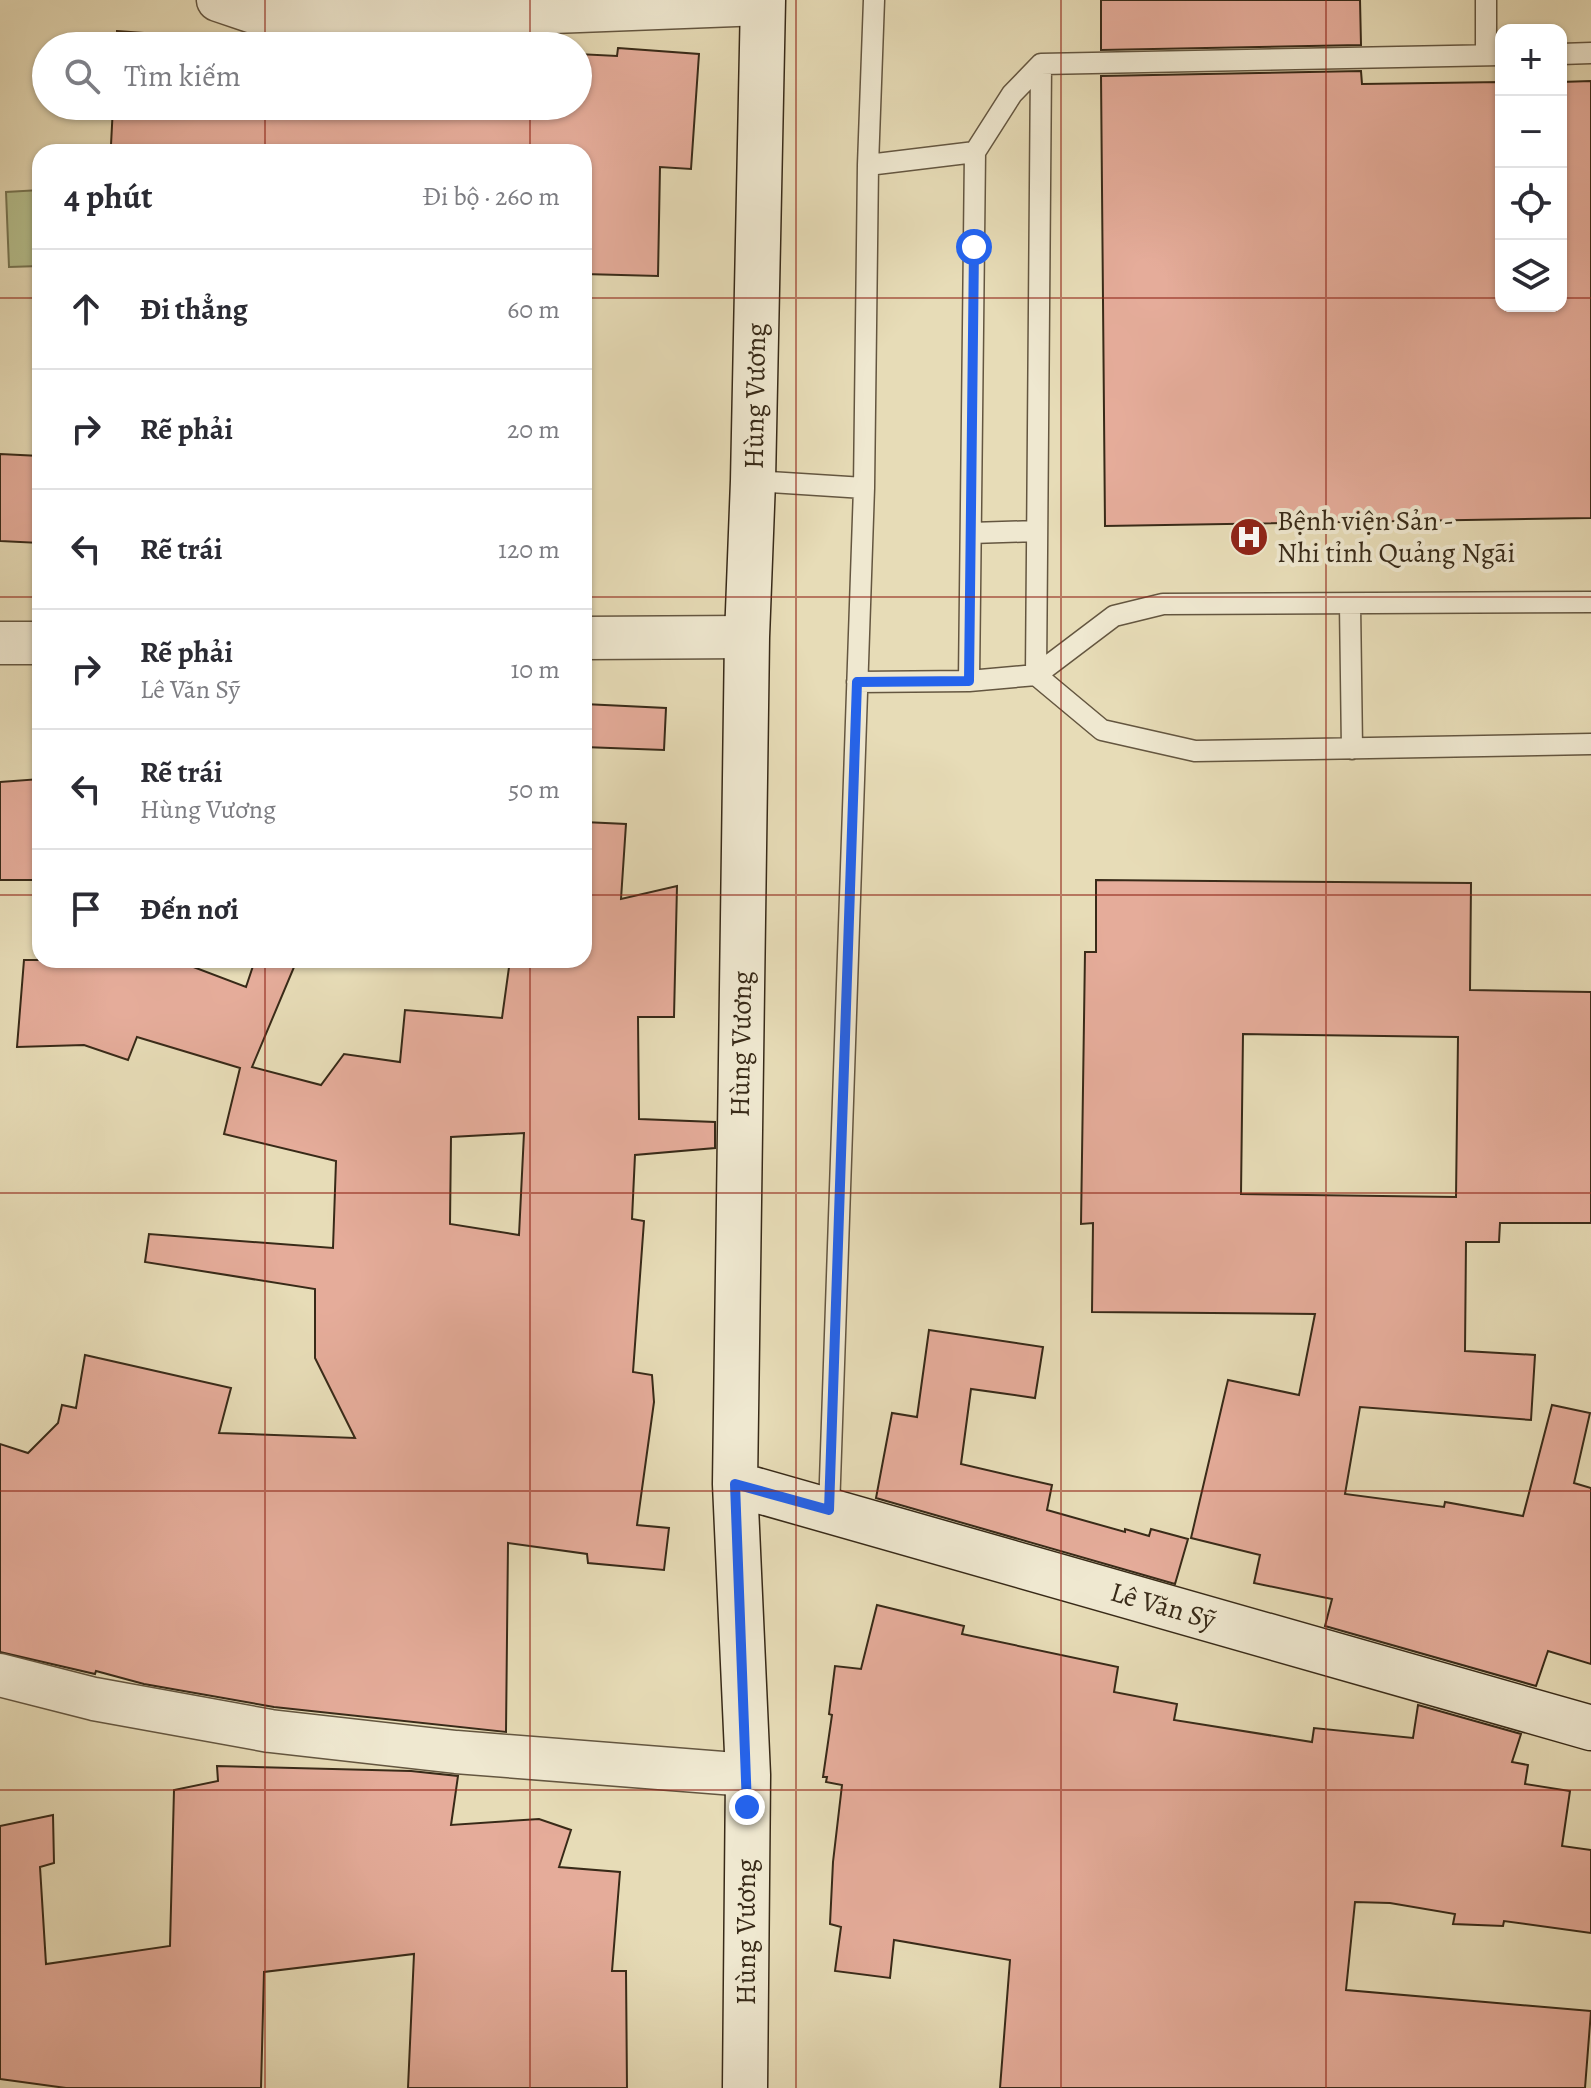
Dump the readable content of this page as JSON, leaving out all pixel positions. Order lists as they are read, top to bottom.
{
  "streets": {
    "main road": ["Hùng Vương", "Lê Văn Sỹ"]
  },
  "crossings": [
    ["Hùng Vương", "Lê Văn Sỹ"]
  ],
  "places": {
    "hospital": ["Bệnh viện Sản - Nhi tỉnh Quảng Ngãi"]
  },
  "page": {
    "map_buttons": ["+", "−"],
    "search": "Tìm kiếm",
    "heading": ["4 phút", "Đi bộ · 260 m"],
    "list": [
      ["Đi thẳng", "60 m"],
      ["Rẽ phải", "20 m"],
      ["Rẽ trái", "120 m"],
      ["Rẽ phải", "Lê Văn Sỹ", "10 m"],
      ["Rẽ trái", "Hùng Vương", "50 m"],
      "Đến nơi"
    ]
  }
}
